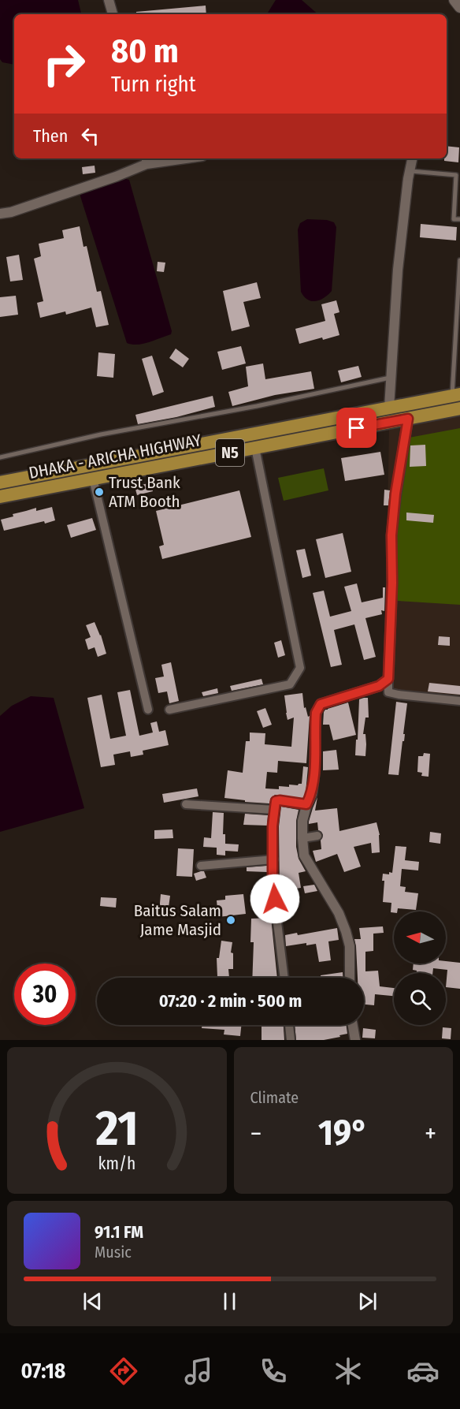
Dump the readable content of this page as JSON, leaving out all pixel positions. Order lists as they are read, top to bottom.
{
  "streets": {
    "highway": ["N5", "DHAKA - ARICHA HIGHWAY"]
  },
  "places": ["Trust Bank ATM Booth", "Baitus Salam Jame Masjid"],
  "north": "left",
  "page": {
    "turn": ["80 m", "Turn right"],
    "then": "Then",
    "limit": "30",
    "trip": "07:20 · 2 min · 500 m",
    "tile": "Climate",
    "heat": ["−", "19°", "+"],
    "song": ["91.1 FM", "Music"],
    "tabs": "07:18",
    "gauge": ["21", "km/h"]
  }
}
